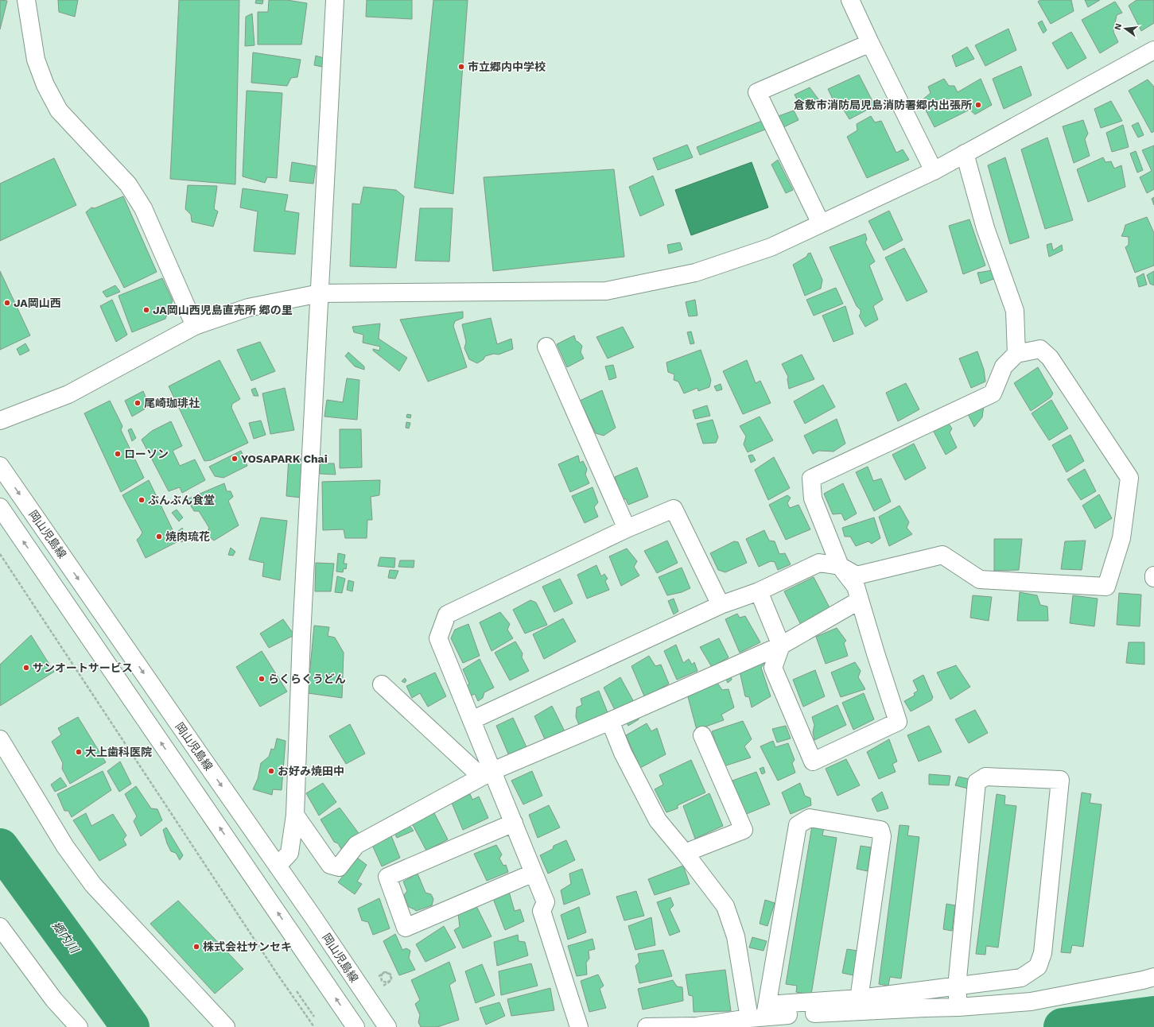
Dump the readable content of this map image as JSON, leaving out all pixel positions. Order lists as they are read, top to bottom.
{
  "streets": {
    "street": ["岡山児島線"]
  },
  "water": ["郷内川"],
  "places": [
    "市立郷内中学校",
    "倉敷市消防局児島消防署郷内出張所",
    "JA岡山西",
    "JA岡山西児島直売所 郷の里",
    "尾崎珈琲社",
    "ローソン",
    "YOSAPARK Chai",
    "ぶんぶん食堂",
    "焼肉琉花",
    "サンオートサービス",
    "らくらくうどん",
    "大上歯科医院",
    "お好み焼田中",
    "株式会社サンセキ"
  ],
  "north": "left"
}
